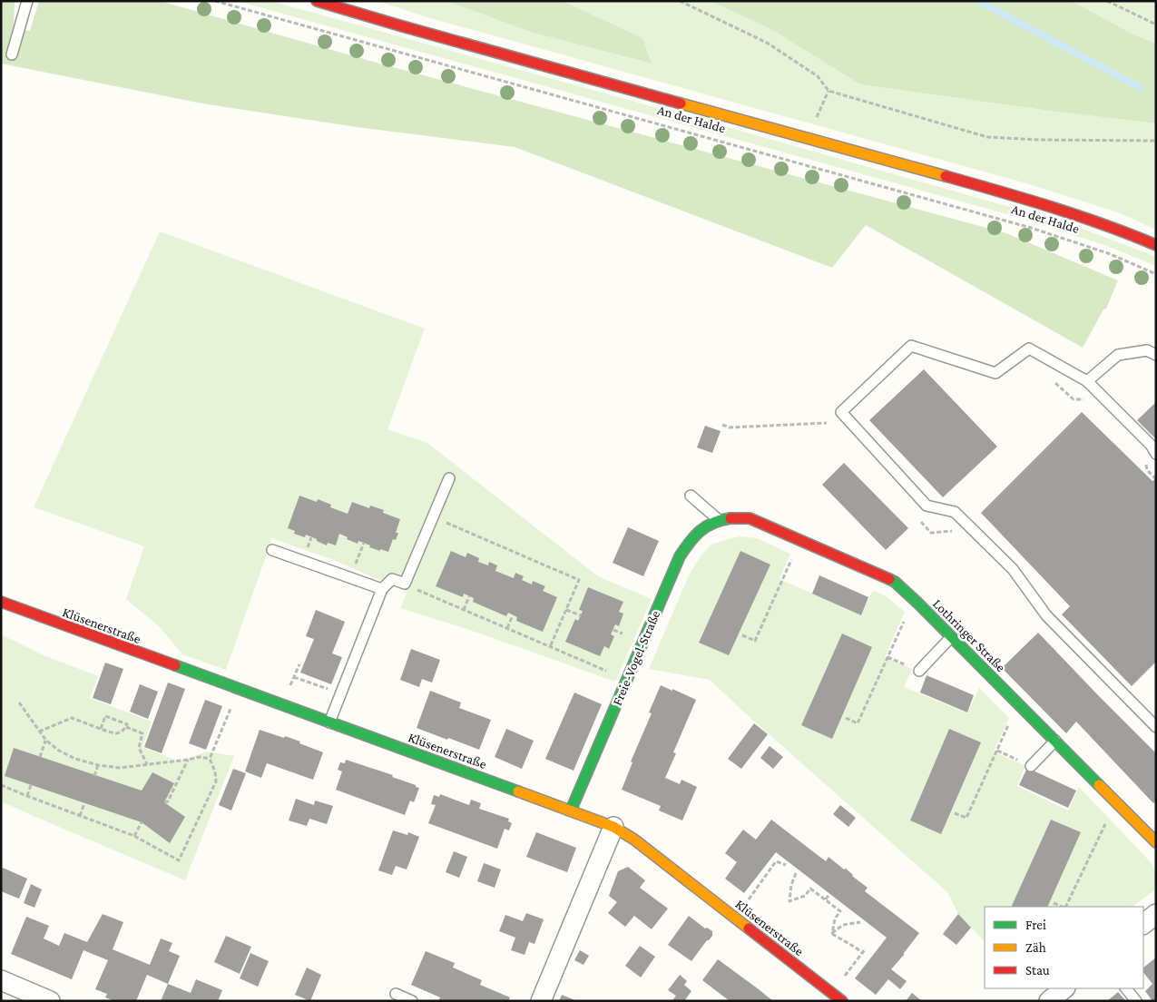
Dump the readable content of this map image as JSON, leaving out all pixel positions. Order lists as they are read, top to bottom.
{
  "streets": {
    "street": [
      "An der Halde",
      "Klüsenerstraße",
      "Lothringer Straße",
      "Freie-Vogel-Straße"
    ]
  },
  "crossings": [
    ["Klüsenerstraße", "Freie-Vogel-Straße"],
    ["Lothringer Straße", "Freie-Vogel-Straße"]
  ],
  "legend": ["Frei", "Zäh", "Stau"]
}
